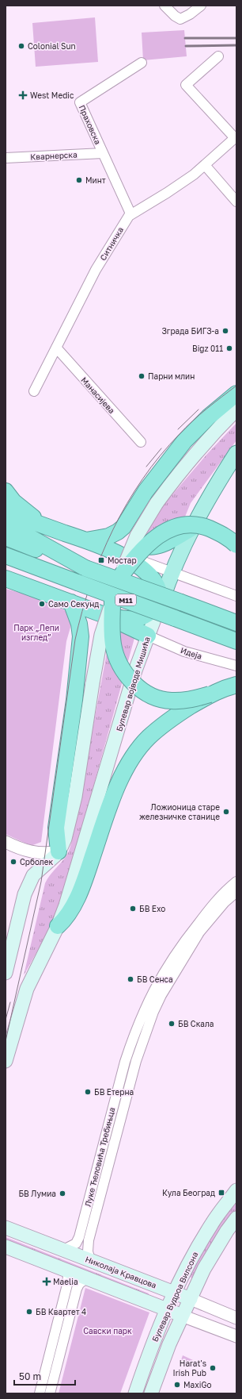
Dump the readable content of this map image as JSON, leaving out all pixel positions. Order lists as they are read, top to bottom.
{
  "streets": {
    "highway": ["M11"],
    "main road": ["Булевар војводе Мишића", "Николаја Кравцова", "Булевар Вудроа Вилсона"],
    "street": [
      "Праховска",
      "Кварнерска",
      "Ситничка",
      "Манасијева",
      "Идеја",
      "Луке Ћеловића Требињца"
    ]
  },
  "crossings": [
    ["Праховска", "Кварнерска"],
    ["Праховска", "Ситничка"],
    ["Ситничка", "Манасијева"],
    ["Идеја", "Булевар војводе Мишића"],
    ["Луке Ћеловића Требињца", "Николаја Кравцова"],
    ["Николаја Кравцова", "Булевар Вудроа Вилсона"]
  ],
  "parks": ["Парк „Лепи изглед”", "Савски парк"],
  "places": {
    "other": [
      "Colonial Sun",
      "Минт",
      "Зграда БИГЗ-а",
      "Bigz 011",
      "Парни млин",
      "Само Секунд",
      "Ложионица старе железничке станице",
      "Срболек",
      "БВ Ехо",
      "БВ Сенса",
      "БВ Скала",
      "БВ Етерна",
      "БВ Лумиа",
      "БВ Квартет 4",
      "Harat's Irish Pub",
      "MaxiGo"
    ],
    "health": ["West Medic", "Maelia"],
    "transit": ["Мостар", "Кула Београд"]
  },
  "scale_bar": "50 m"
}
